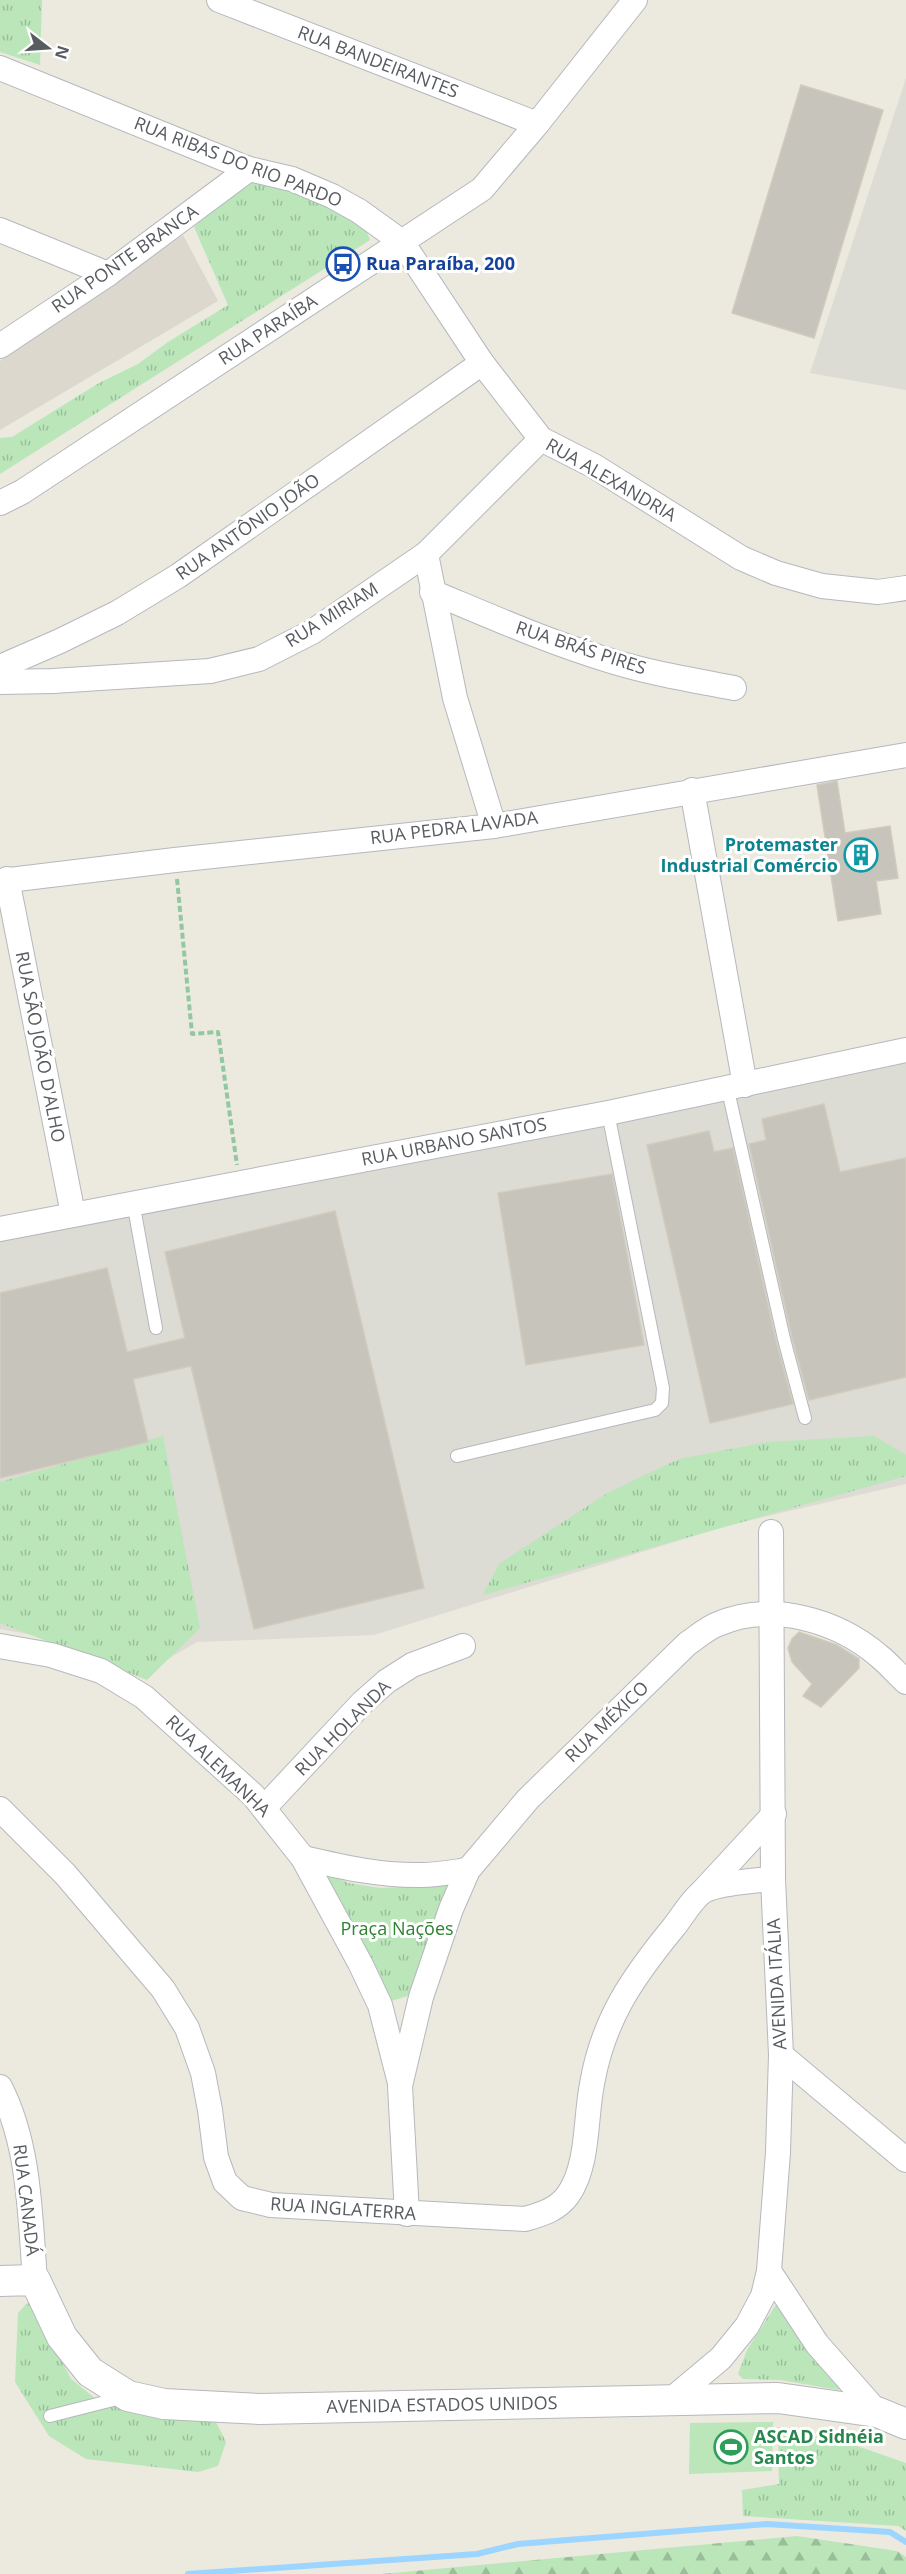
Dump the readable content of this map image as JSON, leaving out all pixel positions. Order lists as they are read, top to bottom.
{
  "streets": {
    "street": [
      "RUA BANDEIRANTES",
      "RUA RIBAS DO RIO PARDO",
      "RUA PONTE BRANCA",
      "RUA PARAÍBA",
      "RUA ALEXANDRIA",
      "RUA ANTÔNIO JOÃO",
      "RUA MIRIAM",
      "RUA BRÁS PIRES",
      "RUA PEDRA LAVADA",
      "RUA SÃO JOÃO D'ALHO",
      "RUA URBANO SANTOS",
      "RUA MÉXICO",
      "RUA HOLANDA",
      "RUA ALEMANHA",
      "AVENIDA ITÁLIA",
      "RUA CANADÁ",
      "RUA INGLATERRA",
      "AVENIDA ESTADOS UNIDOS"
    ]
  },
  "crossings": [
    ["RUA BANDEIRANTES", "RUA PARAÍBA"],
    ["RUA RIBAS DO RIO PARDO", "RUA PONTE BRANCA"],
    ["RUA RIBAS DO RIO PARDO", "RUA PARAÍBA"],
    ["RUA RIBAS DO RIO PARDO", "RUA ALEXANDRIA"],
    ["RUA PARAÍBA", "RUA ALEXANDRIA"],
    ["RUA ALEXANDRIA", "RUA ANTÔNIO JOÃO"],
    ["RUA ALEXANDRIA", "RUA MIRIAM"],
    ["RUA PEDRA LAVADA", "RUA SÃO JOÃO D'ALHO"],
    ["RUA SÃO JOÃO D'ALHO", "RUA URBANO SANTOS"],
    ["RUA MÉXICO", "RUA ALEMANHA"],
    ["RUA MÉXICO", "AVENIDA ITÁLIA"],
    ["RUA MÉXICO", "RUA INGLATERRA"],
    ["RUA HOLANDA", "RUA ALEMANHA"],
    ["AVENIDA ITÁLIA", "RUA INGLATERRA"],
    ["AVENIDA ITÁLIA", "AVENIDA ESTADOS UNIDOS"],
    ["RUA CANADÁ", "AVENIDA ESTADOS UNIDOS"]
  ],
  "parks": ["Praça Nações"],
  "places": {
    "bus stop": ["Rua Paraíba, 200"],
    "building": ["Protemaster Industrial Comércio"],
    "sports": ["ASCAD Sidnéia Santos"]
  },
  "north": "right"
}
